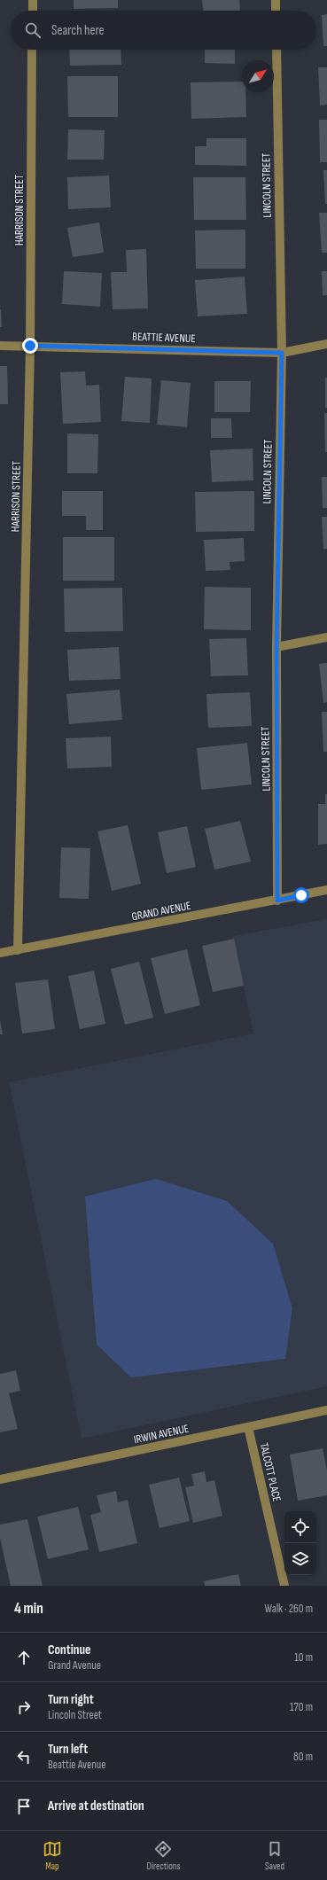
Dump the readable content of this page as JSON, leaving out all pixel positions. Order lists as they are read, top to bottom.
{
  "streets": {
    "street": [
      "LINCOLN STREET",
      "HARRISON STREET",
      "BEATTIE AVENUE",
      "GRAND AVENUE",
      "IRWIN AVENUE",
      "TALCOTT PLACE"
    ]
  },
  "crossings": [
    ["LINCOLN STREET", "BEATTIE AVENUE"],
    ["LINCOLN STREET", "GRAND AVENUE"],
    ["HARRISON STREET", "BEATTIE AVENUE"],
    ["HARRISON STREET", "GRAND AVENUE"],
    ["IRWIN AVENUE", "TALCOTT PLACE"]
  ],
  "north": "top right",
  "page": {
    "search": "Search here",
    "heading": ["4 min", "Walk · 260 m"],
    "list": [
      ["Continue", "Grand Avenue", "10 m"],
      ["Turn right", "Lincoln Street", "170 m"],
      ["Turn left", "Beattie Avenue", "80 m"],
      "Arrive at destination"
    ],
    "nav": ["Map", "Directions", "Saved"]
  }
}
